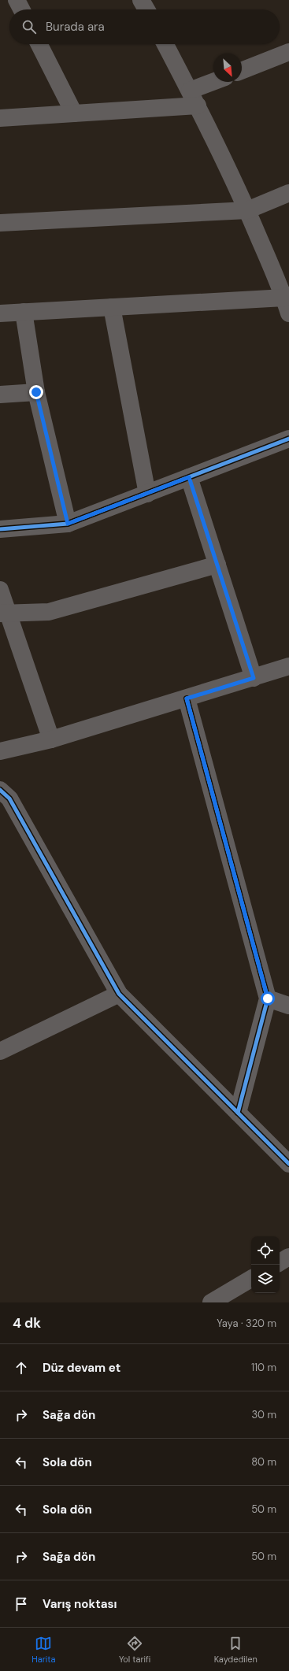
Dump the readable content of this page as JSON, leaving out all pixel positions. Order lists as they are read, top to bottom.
{
  "north": "bottom right",
  "page": {
    "search": "Burada ara",
    "heading": ["4 dk", "Yaya · 320 m"],
    "list": [
      ["Düz devam et", "110 m"],
      ["Sağa dön", "30 m"],
      ["Sola dön", "80 m"],
      ["Sola dön", "50 m"],
      ["Sağa dön", "50 m"],
      "Varış noktası"
    ],
    "nav": ["Harita", "Yol tarifi", "Kaydedilen"]
  }
}
